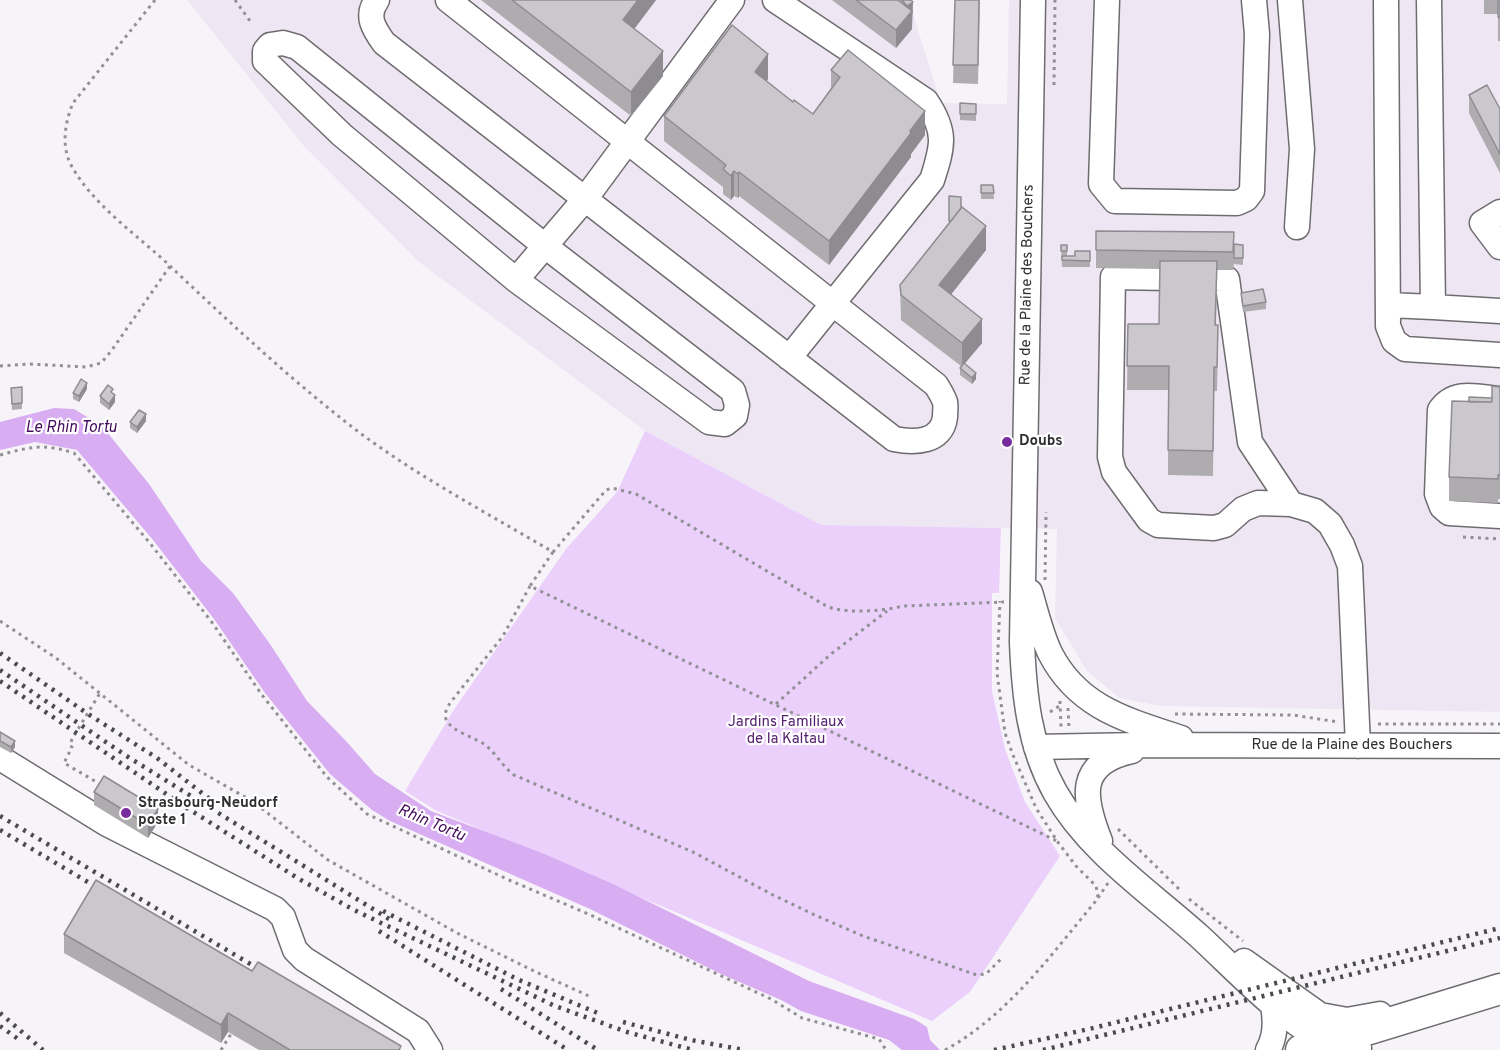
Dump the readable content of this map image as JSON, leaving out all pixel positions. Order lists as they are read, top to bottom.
{
  "streets": {
    "street": ["Rue de la Plaine des Bouchers"]
  },
  "water": ["Le Rhin Tortu", "Rhin Tortu"],
  "parks": ["Jardins Familiaux de la Kaltau"],
  "places": ["Doubs", "Strasbourg-Neudorf poste 1"]
}
